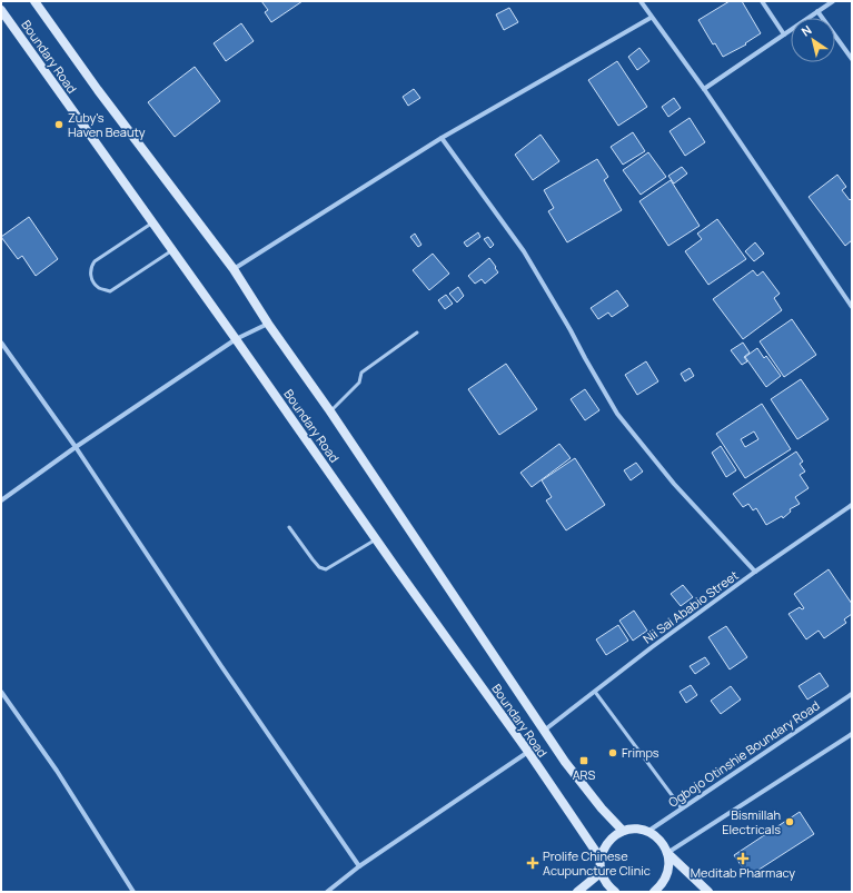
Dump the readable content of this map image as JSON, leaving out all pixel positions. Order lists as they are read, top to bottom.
{
  "streets": {
    "main road": ["Boundary Road"],
    "street": ["Nii Sai Ababio Street", "Ogbojo Otinshie Boundary Road"]
  },
  "crossings": [
    ["Boundary Road", "Nii Sai Ababio Street"]
  ],
  "places": {
    "other": ["Zuby's Haven Beauty", "Frimps", "Bismillah Electricals"],
    "transit": ["ARS"],
    "health": ["Meditab Pharmacy", "Prolife Chinese Acupuncture Clinic"]
  },
  "north": "top left"
}
